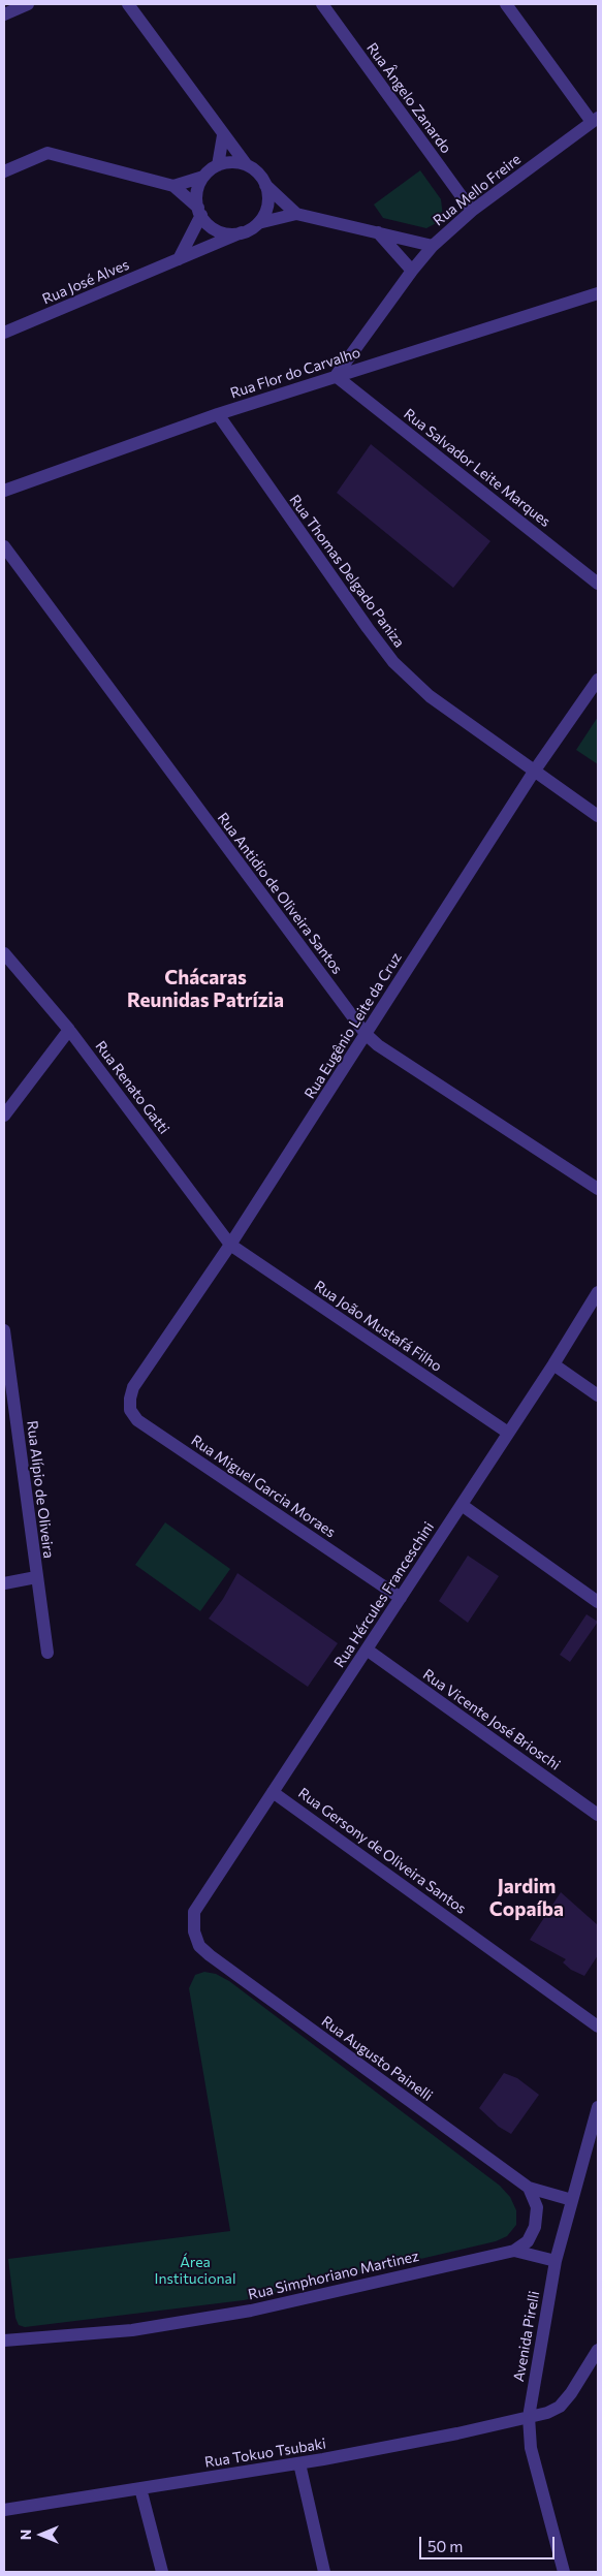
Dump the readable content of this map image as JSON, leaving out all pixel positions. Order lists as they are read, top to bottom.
{
  "streets": {
    "street": [
      "Rua Ângelo Zanardo",
      "Rua Mello Freire",
      "Rua José Alves",
      "Rua Flor do Carvalho",
      "Rua Salvador Leite Marques",
      "Rua Thomas Delgado Paniza",
      "Rua Antidio de Oliveira Santos",
      "Rua Eugênio Leite da Cruz",
      "Rua Renato Gatti",
      "Rua João Mustafá Filho",
      "Rua Miguel Garcia Moraes",
      "Rua Alípio de Oliveira",
      "Rua Hércules Franceschini",
      "Rua Vicente José Brioschi",
      "Rua Gersony de Oliveira Santos",
      "Rua Augusto Painelli",
      "Rua Simphoriano Martinez",
      "Avenida Pirelli",
      "Rua Tokuo Tsubaki"
    ]
  },
  "crossings": [
    ["Rua Ângelo Zanardo", "Rua Mello Freire"],
    ["Rua Mello Freire", "Rua Flor do Carvalho"],
    ["Rua Mello Freire", "Rua Salvador Leite Marques"],
    ["Rua Flor do Carvalho", "Rua Salvador Leite Marques"],
    ["Rua Flor do Carvalho", "Rua Thomas Delgado Paniza"],
    ["Rua Thomas Delgado Paniza", "Rua Eugênio Leite da Cruz"],
    ["Rua Antidio de Oliveira Santos", "Rua Eugênio Leite da Cruz"],
    ["Rua Eugênio Leite da Cruz", "Rua Renato Gatti"],
    ["Rua Eugênio Leite da Cruz", "Rua João Mustafá Filho"],
    ["Rua Eugênio Leite da Cruz", "Rua Miguel Garcia Moraes"],
    ["Rua Renato Gatti", "Rua João Mustafá Filho"],
    ["Rua João Mustafá Filho", "Rua Hércules Franceschini"],
    ["Rua Miguel Garcia Moraes", "Rua Hércules Franceschini"],
    ["Rua Hércules Franceschini", "Rua Vicente José Brioschi"],
    ["Rua Hércules Franceschini", "Rua Gersony de Oliveira Santos"],
    ["Rua Hércules Franceschini", "Rua Augusto Painelli"],
    ["Rua Augusto Painelli", "Avenida Pirelli"],
    ["Rua Simphoriano Martinez", "Avenida Pirelli"],
    ["Avenida Pirelli", "Rua Tokuo Tsubaki"]
  ],
  "districts": ["Chácaras Reunidas Patrízia", "Jardim Copaíba"],
  "parks": ["Área Institucional"],
  "scale_bar": "50 m",
  "north": "left"
}
